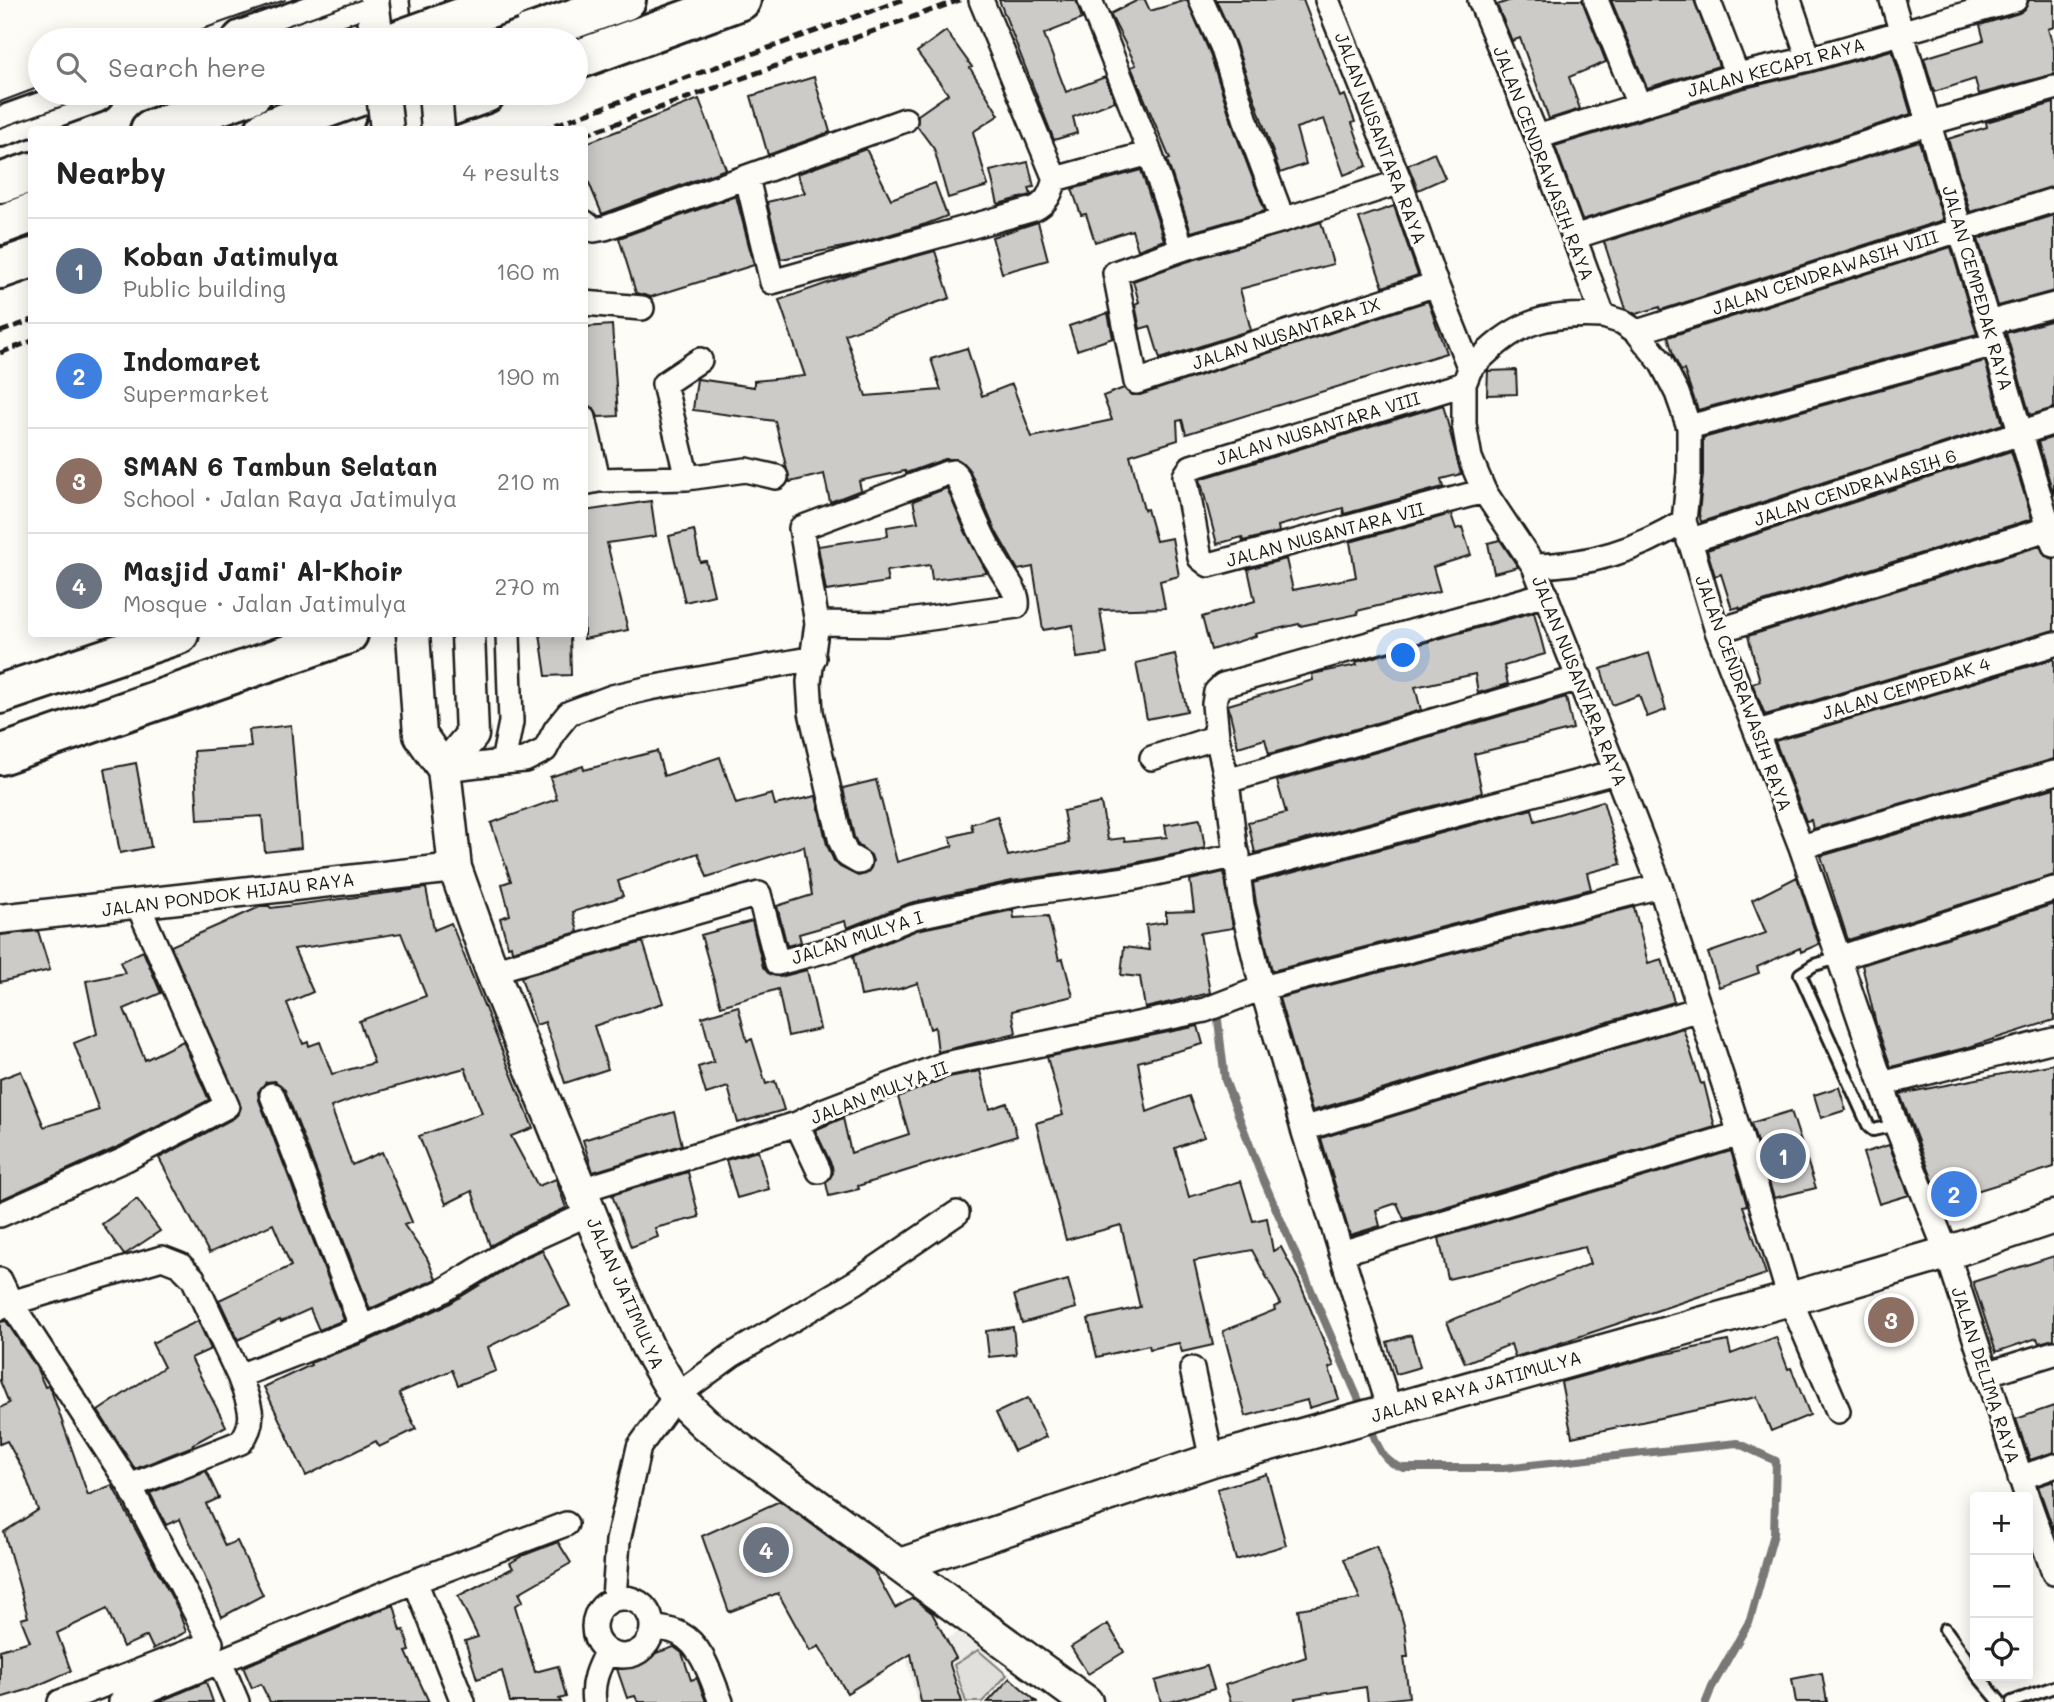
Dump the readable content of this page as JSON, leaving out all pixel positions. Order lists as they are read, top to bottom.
{
  "streets": {
    "main road": ["JALAN JATIMULYA", "JALAN RAYA JATIMULYA"],
    "street": [
      "JALAN KECAPI RAYA",
      "JALAN NUSANTARA RAYA",
      "JALAN CENDRAWASIH RAYA",
      "JALAN CENDRAWASIH VIII",
      "JALAN CEMPEDAK RAYA",
      "JALAN NUSANTARA IX",
      "JALAN NUSANTARA VIII",
      "JALAN CENDRAWASIH 6",
      "JALAN NUSANTARA VII",
      "JALAN CEMPEDAK 4",
      "JALAN PONDOK HIJAU RAYA",
      "JALAN MULYA I",
      "JALAN MULYA II",
      "JALAN DELIMA RAYA"
    ]
  },
  "crossings": [
    ["JALAN KECAPI RAYA", "JALAN CENDRAWASIH RAYA"],
    ["JALAN KECAPI RAYA", "JALAN CEMPEDAK RAYA"],
    ["JALAN NUSANTARA RAYA", "JALAN CENDRAWASIH RAYA"],
    ["JALAN NUSANTARA RAYA", "JALAN CENDRAWASIH VIII"],
    ["JALAN NUSANTARA RAYA", "JALAN NUSANTARA IX"],
    ["JALAN NUSANTARA RAYA", "JALAN NUSANTARA VIII"],
    ["JALAN NUSANTARA RAYA", "JALAN CENDRAWASIH 6"],
    ["JALAN NUSANTARA RAYA", "JALAN NUSANTARA VII"],
    ["JALAN NUSANTARA RAYA", "JALAN MULYA II"],
    ["JALAN NUSANTARA RAYA", "JALAN RAYA JATIMULYA"],
    ["JALAN CENDRAWASIH RAYA", "JALAN CENDRAWASIH VIII"],
    ["JALAN CENDRAWASIH RAYA", "JALAN NUSANTARA VIII"],
    ["JALAN CENDRAWASIH RAYA", "JALAN CENDRAWASIH 6"],
    ["JALAN CENDRAWASIH RAYA", "JALAN NUSANTARA VII"],
    ["JALAN CENDRAWASIH RAYA", "JALAN CEMPEDAK 4"],
    ["JALAN CENDRAWASIH RAYA", "JALAN DELIMA RAYA"],
    ["JALAN CENDRAWASIH RAYA", "JALAN RAYA JATIMULYA"],
    ["JALAN CENDRAWASIH VIII", "JALAN CEMPEDAK RAYA"],
    ["JALAN CENDRAWASIH VIII", "JALAN NUSANTARA VIII"],
    ["JALAN CENDRAWASIH VIII", "JALAN CENDRAWASIH 6"],
    ["JALAN CENDRAWASIH VIII", "JALAN NUSANTARA VII"],
    ["JALAN CEMPEDAK RAYA", "JALAN CENDRAWASIH 6"],
    ["JALAN NUSANTARA VIII", "JALAN CENDRAWASIH 6"],
    ["JALAN NUSANTARA VIII", "JALAN NUSANTARA VII"],
    ["JALAN CENDRAWASIH 6", "JALAN NUSANTARA VII"],
    ["JALAN PONDOK HIJAU RAYA", "JALAN JATIMULYA"],
    ["JALAN MULYA I", "JALAN JATIMULYA"],
    ["JALAN MULYA II", "JALAN JATIMULYA"],
    ["JALAN JATIMULYA", "JALAN RAYA JATIMULYA"],
    ["JALAN DELIMA RAYA", "JALAN RAYA JATIMULYA"]
  ],
  "page": {
    "search": "Search here",
    "heading": ["Nearby", "4 results"],
    "list": [
      {
        "mark": "1",
        "name": "Koban Jatimulya",
        "note": "Public building",
        "value": "160 m"
      },
      {
        "mark": "2",
        "name": "Indomaret",
        "note": "Supermarket",
        "value": "190 m"
      },
      {
        "mark": "3",
        "name": "SMAN 6 Tambun Selatan",
        "note": "School · Jalan Raya Jatimulya",
        "value": "210 m"
      },
      {
        "mark": "4",
        "name": "Masjid Jami' Al-Khoir",
        "note": "Mosque · Jalan Jatimulya",
        "value": "270 m"
      }
    ],
    "pins": [
      "1",
      "2",
      "3",
      "4"
    ],
    "map_buttons": ["+", "−"]
  }
}
